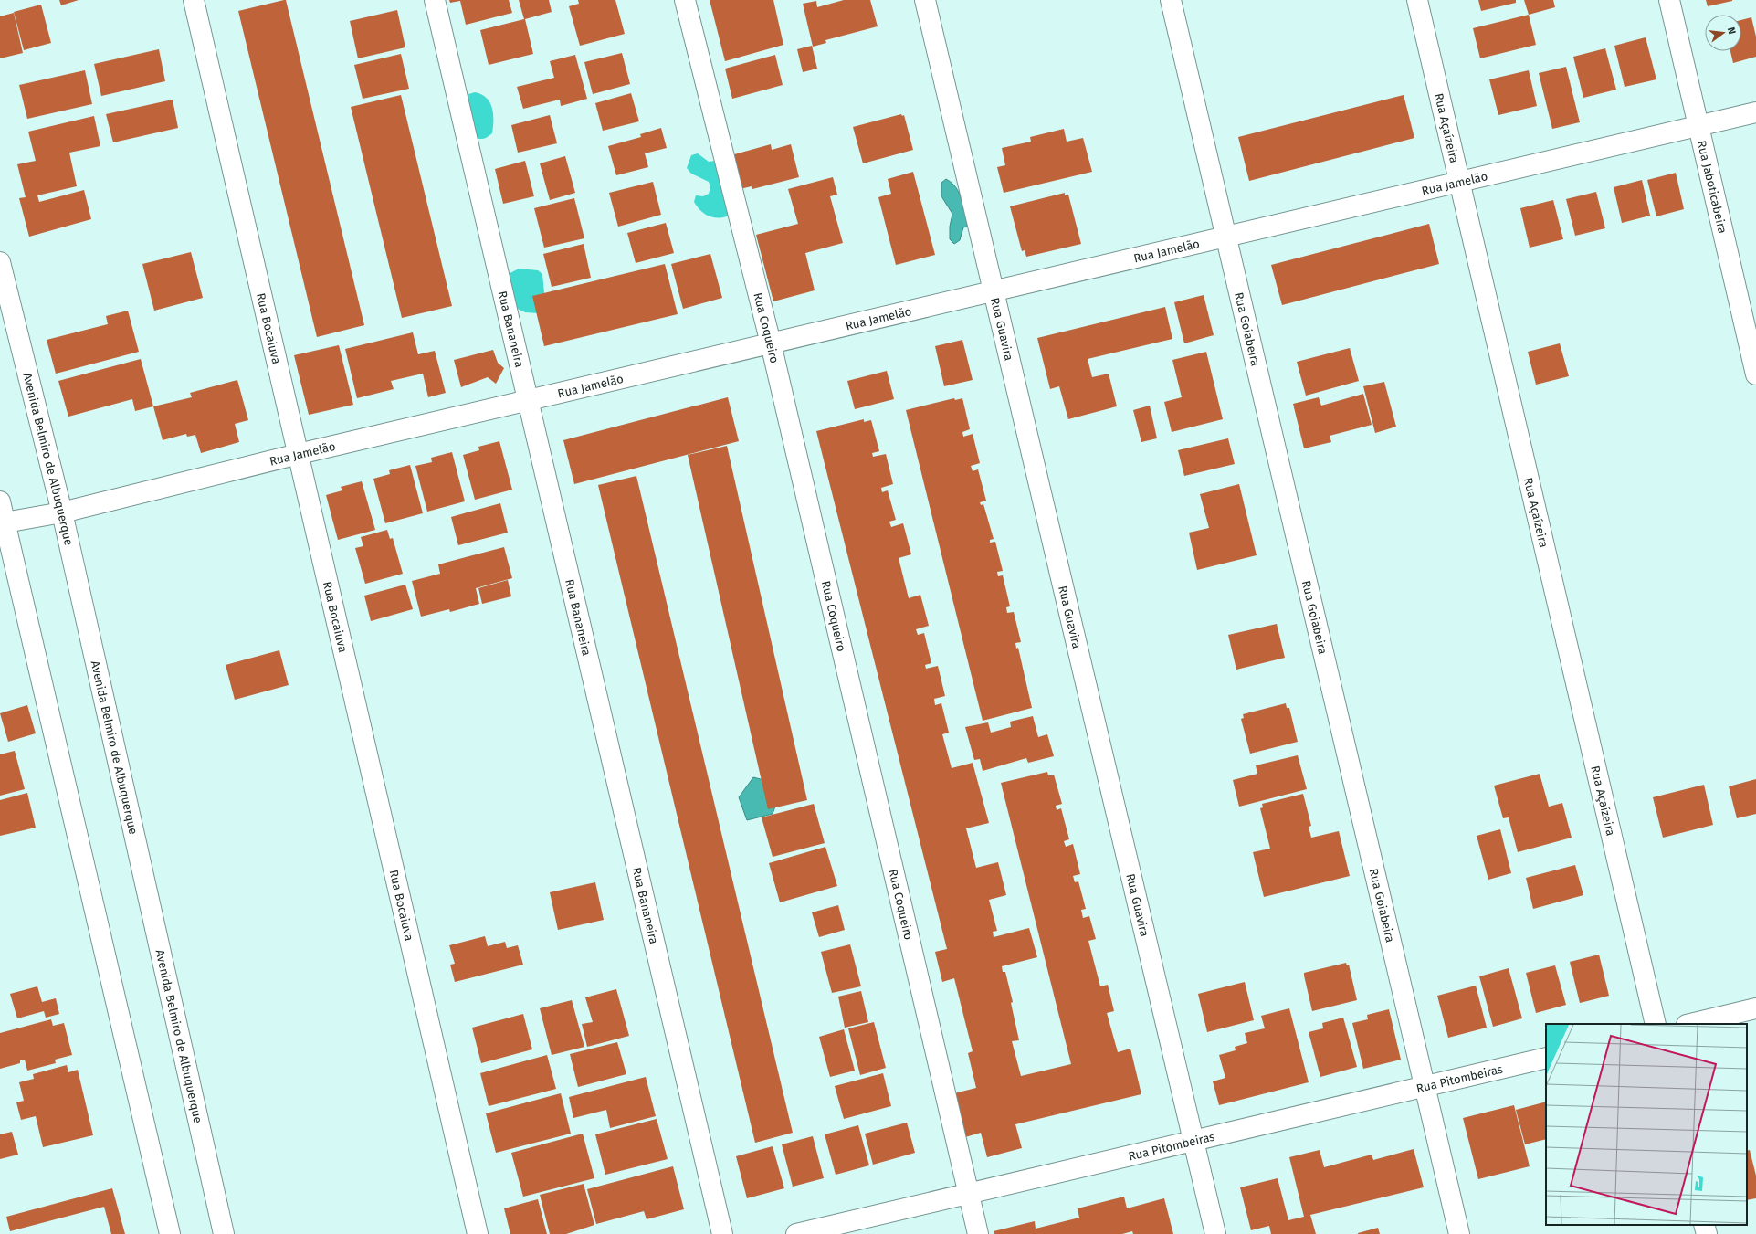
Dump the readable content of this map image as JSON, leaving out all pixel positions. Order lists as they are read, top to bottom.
{
  "streets": {
    "street": [
      "Rua Açaízeira",
      "Rua Jamelão",
      "Rua Jaboticabeira",
      "Rua Coqueiro",
      "Rua Bocaiuva",
      "Rua Bananeira",
      "Rua Guavira",
      "Rua Goiabeira",
      "Avenida Belmiro de Albuquerque",
      "Rua Pitombeiras"
    ]
  },
  "crossings": [
    ["Rua Açaízeira", "Rua Jamelão"],
    ["Rua Jamelão", "Rua Jaboticabeira"],
    ["Rua Jamelão", "Rua Coqueiro"],
    ["Rua Jamelão", "Rua Bocaiuva"],
    ["Rua Jamelão", "Rua Bananeira"],
    ["Rua Jamelão", "Rua Guavira"],
    ["Rua Jamelão", "Rua Goiabeira"],
    ["Rua Jamelão", "Avenida Belmiro de Albuquerque"],
    ["Rua Coqueiro", "Rua Pitombeiras"],
    ["Rua Guavira", "Rua Pitombeiras"],
    ["Rua Goiabeira", "Rua Pitombeiras"]
  ],
  "north": "right"
}
